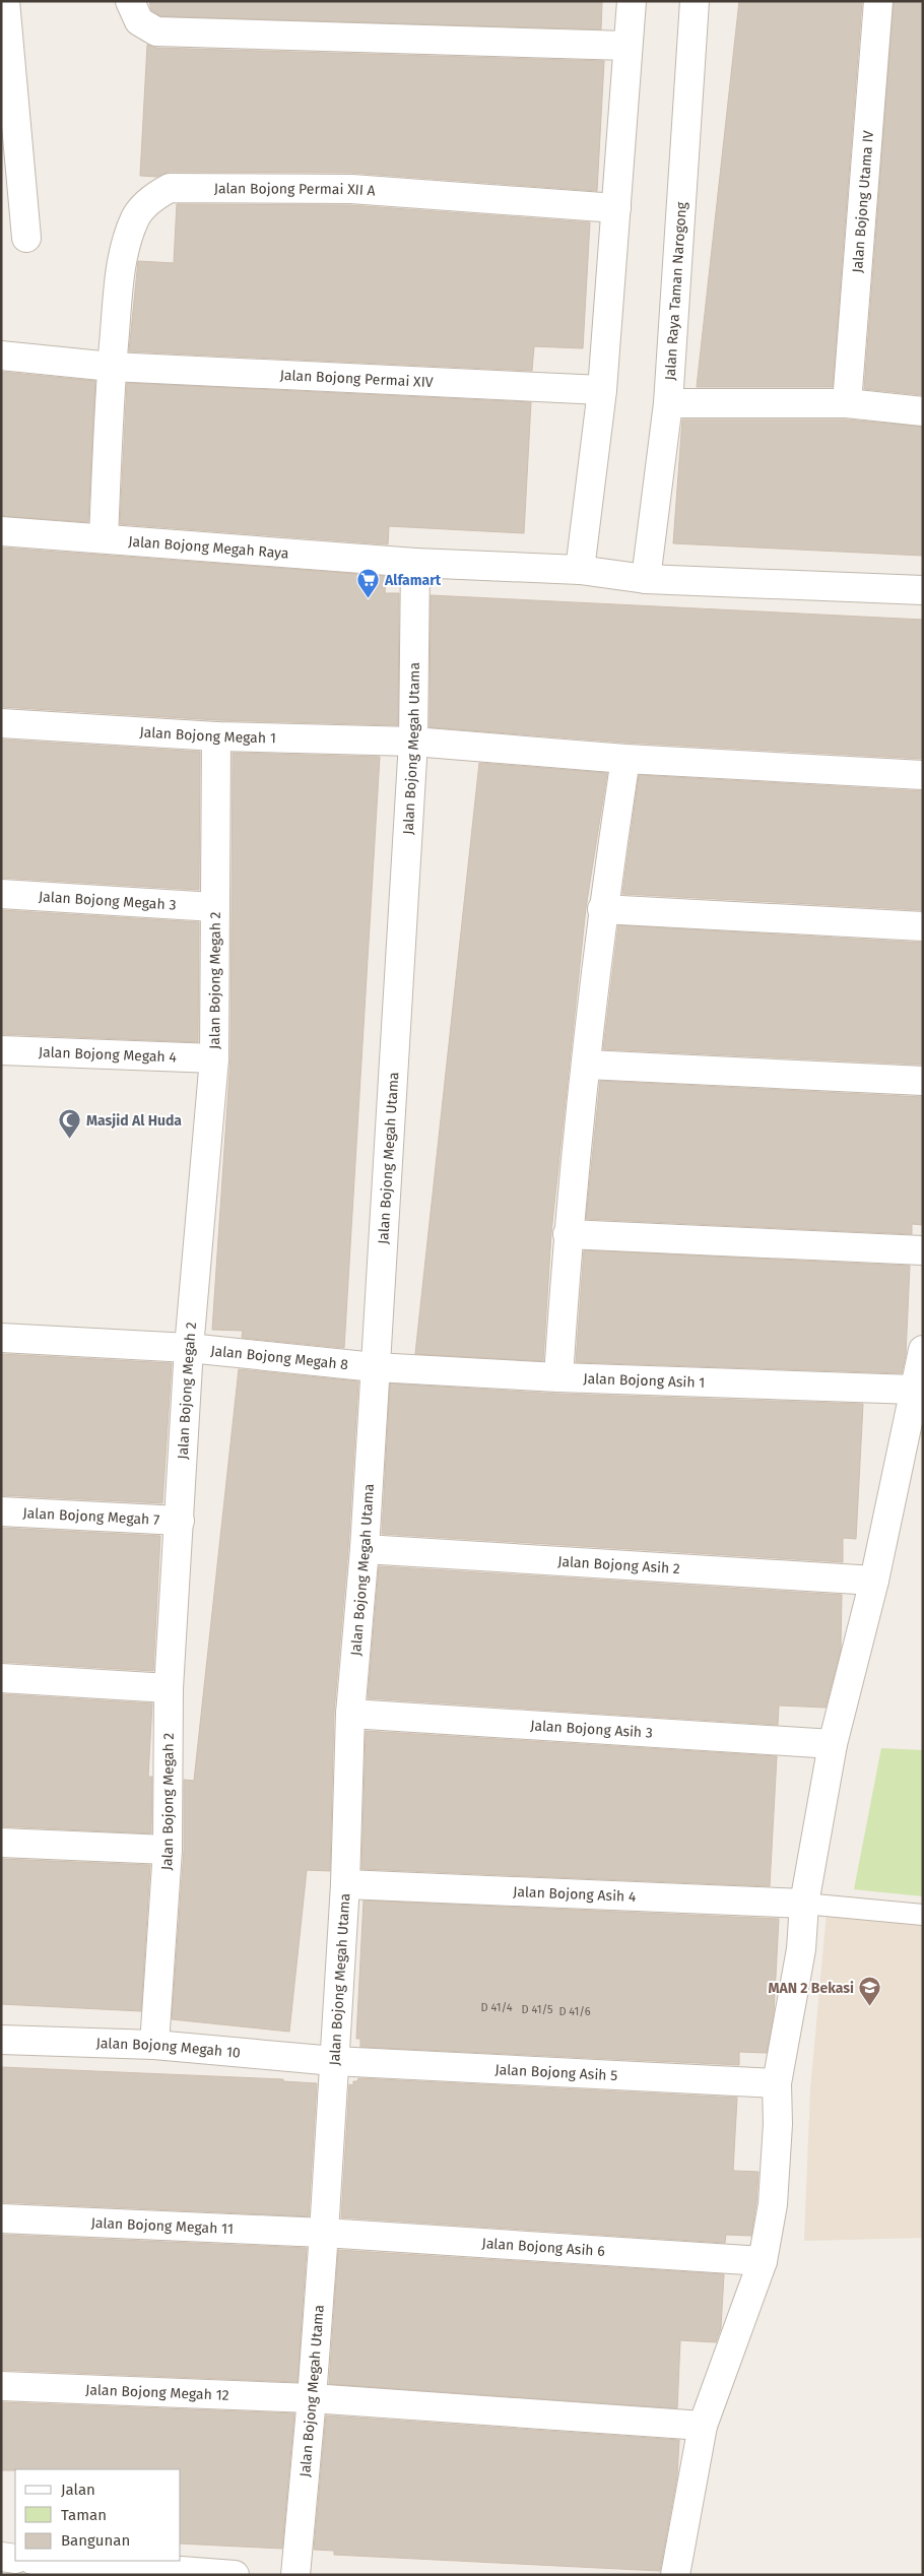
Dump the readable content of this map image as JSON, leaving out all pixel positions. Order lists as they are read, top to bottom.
{
  "streets": {
    "street": [
      "Jalan Bojong Permai XII A",
      "Jalan Bojong Utama IV",
      "Jalan Raya Taman Narogong",
      "Jalan Bojong Permai XIV",
      "Jalan Bojong Megah Raya",
      "Jalan Bojong Megah 1",
      "Jalan Bojong Megah Utama",
      "Jalan Bojong Megah 3",
      "Jalan Bojong Megah 2",
      "Jalan Bojong Megah 4",
      "Jalan Bojong Megah 8",
      "Jalan Bojong Asih 1",
      "Jalan Bojong Megah 7",
      "Jalan Bojong Asih 2",
      "Jalan Bojong Asih 3",
      "Jalan Bojong Asih 4",
      "Jalan Bojong Megah 10",
      "Jalan Bojong Asih 5",
      "Jalan Bojong Megah 11",
      "Jalan Bojong Asih 6",
      "Jalan Bojong Megah 12"
    ]
  },
  "crossings": [
    ["Jalan Bojong Permai XII A", "Jalan Bojong Permai XIV"],
    ["Jalan Bojong Permai XII A", "Jalan Bojong Megah Raya"],
    ["Jalan Raya Taman Narogong", "Jalan Bojong Megah Raya"],
    ["Jalan Bojong Megah Raya", "Jalan Bojong Megah Utama"],
    ["Jalan Bojong Megah 1", "Jalan Bojong Megah Utama"],
    ["Jalan Bojong Megah 1", "Jalan Bojong Megah 2"],
    ["Jalan Bojong Megah Utama", "Jalan Bojong Megah 8"],
    ["Jalan Bojong Megah Utama", "Jalan Bojong Asih 1"],
    ["Jalan Bojong Megah Utama", "Jalan Bojong Asih 2"],
    ["Jalan Bojong Megah Utama", "Jalan Bojong Asih 3"],
    ["Jalan Bojong Megah Utama", "Jalan Bojong Asih 4"],
    ["Jalan Bojong Megah Utama", "Jalan Bojong Megah 10"],
    ["Jalan Bojong Megah Utama", "Jalan Bojong Asih 5"],
    ["Jalan Bojong Megah Utama", "Jalan Bojong Megah 11"],
    ["Jalan Bojong Megah Utama", "Jalan Bojong Asih 6"],
    ["Jalan Bojong Megah Utama", "Jalan Bojong Megah 12"],
    ["Jalan Bojong Megah 3", "Jalan Bojong Megah 2"],
    ["Jalan Bojong Megah 2", "Jalan Bojong Megah 4"],
    ["Jalan Bojong Megah 2", "Jalan Bojong Megah 8"],
    ["Jalan Bojong Megah 2", "Jalan Bojong Megah 7"],
    ["Jalan Bojong Megah 2", "Jalan Bojong Megah 10"],
    ["Jalan Bojong Megah 8", "Jalan Bojong Asih 1"],
    ["Jalan Bojong Megah 10", "Jalan Bojong Asih 5"],
    ["Jalan Bojong Megah 11", "Jalan Bojong Asih 6"]
  ],
  "places": {
    "supermarket": ["Alfamart"],
    "mosque": ["Masjid Al Huda"],
    "school or university": ["MAN 2 Bekasi"]
  },
  "house_numbers": ["D 41/4", "D 41/5", "D 41/6"],
  "legend": ["Jalan", "Taman", "Bangunan"]
}
